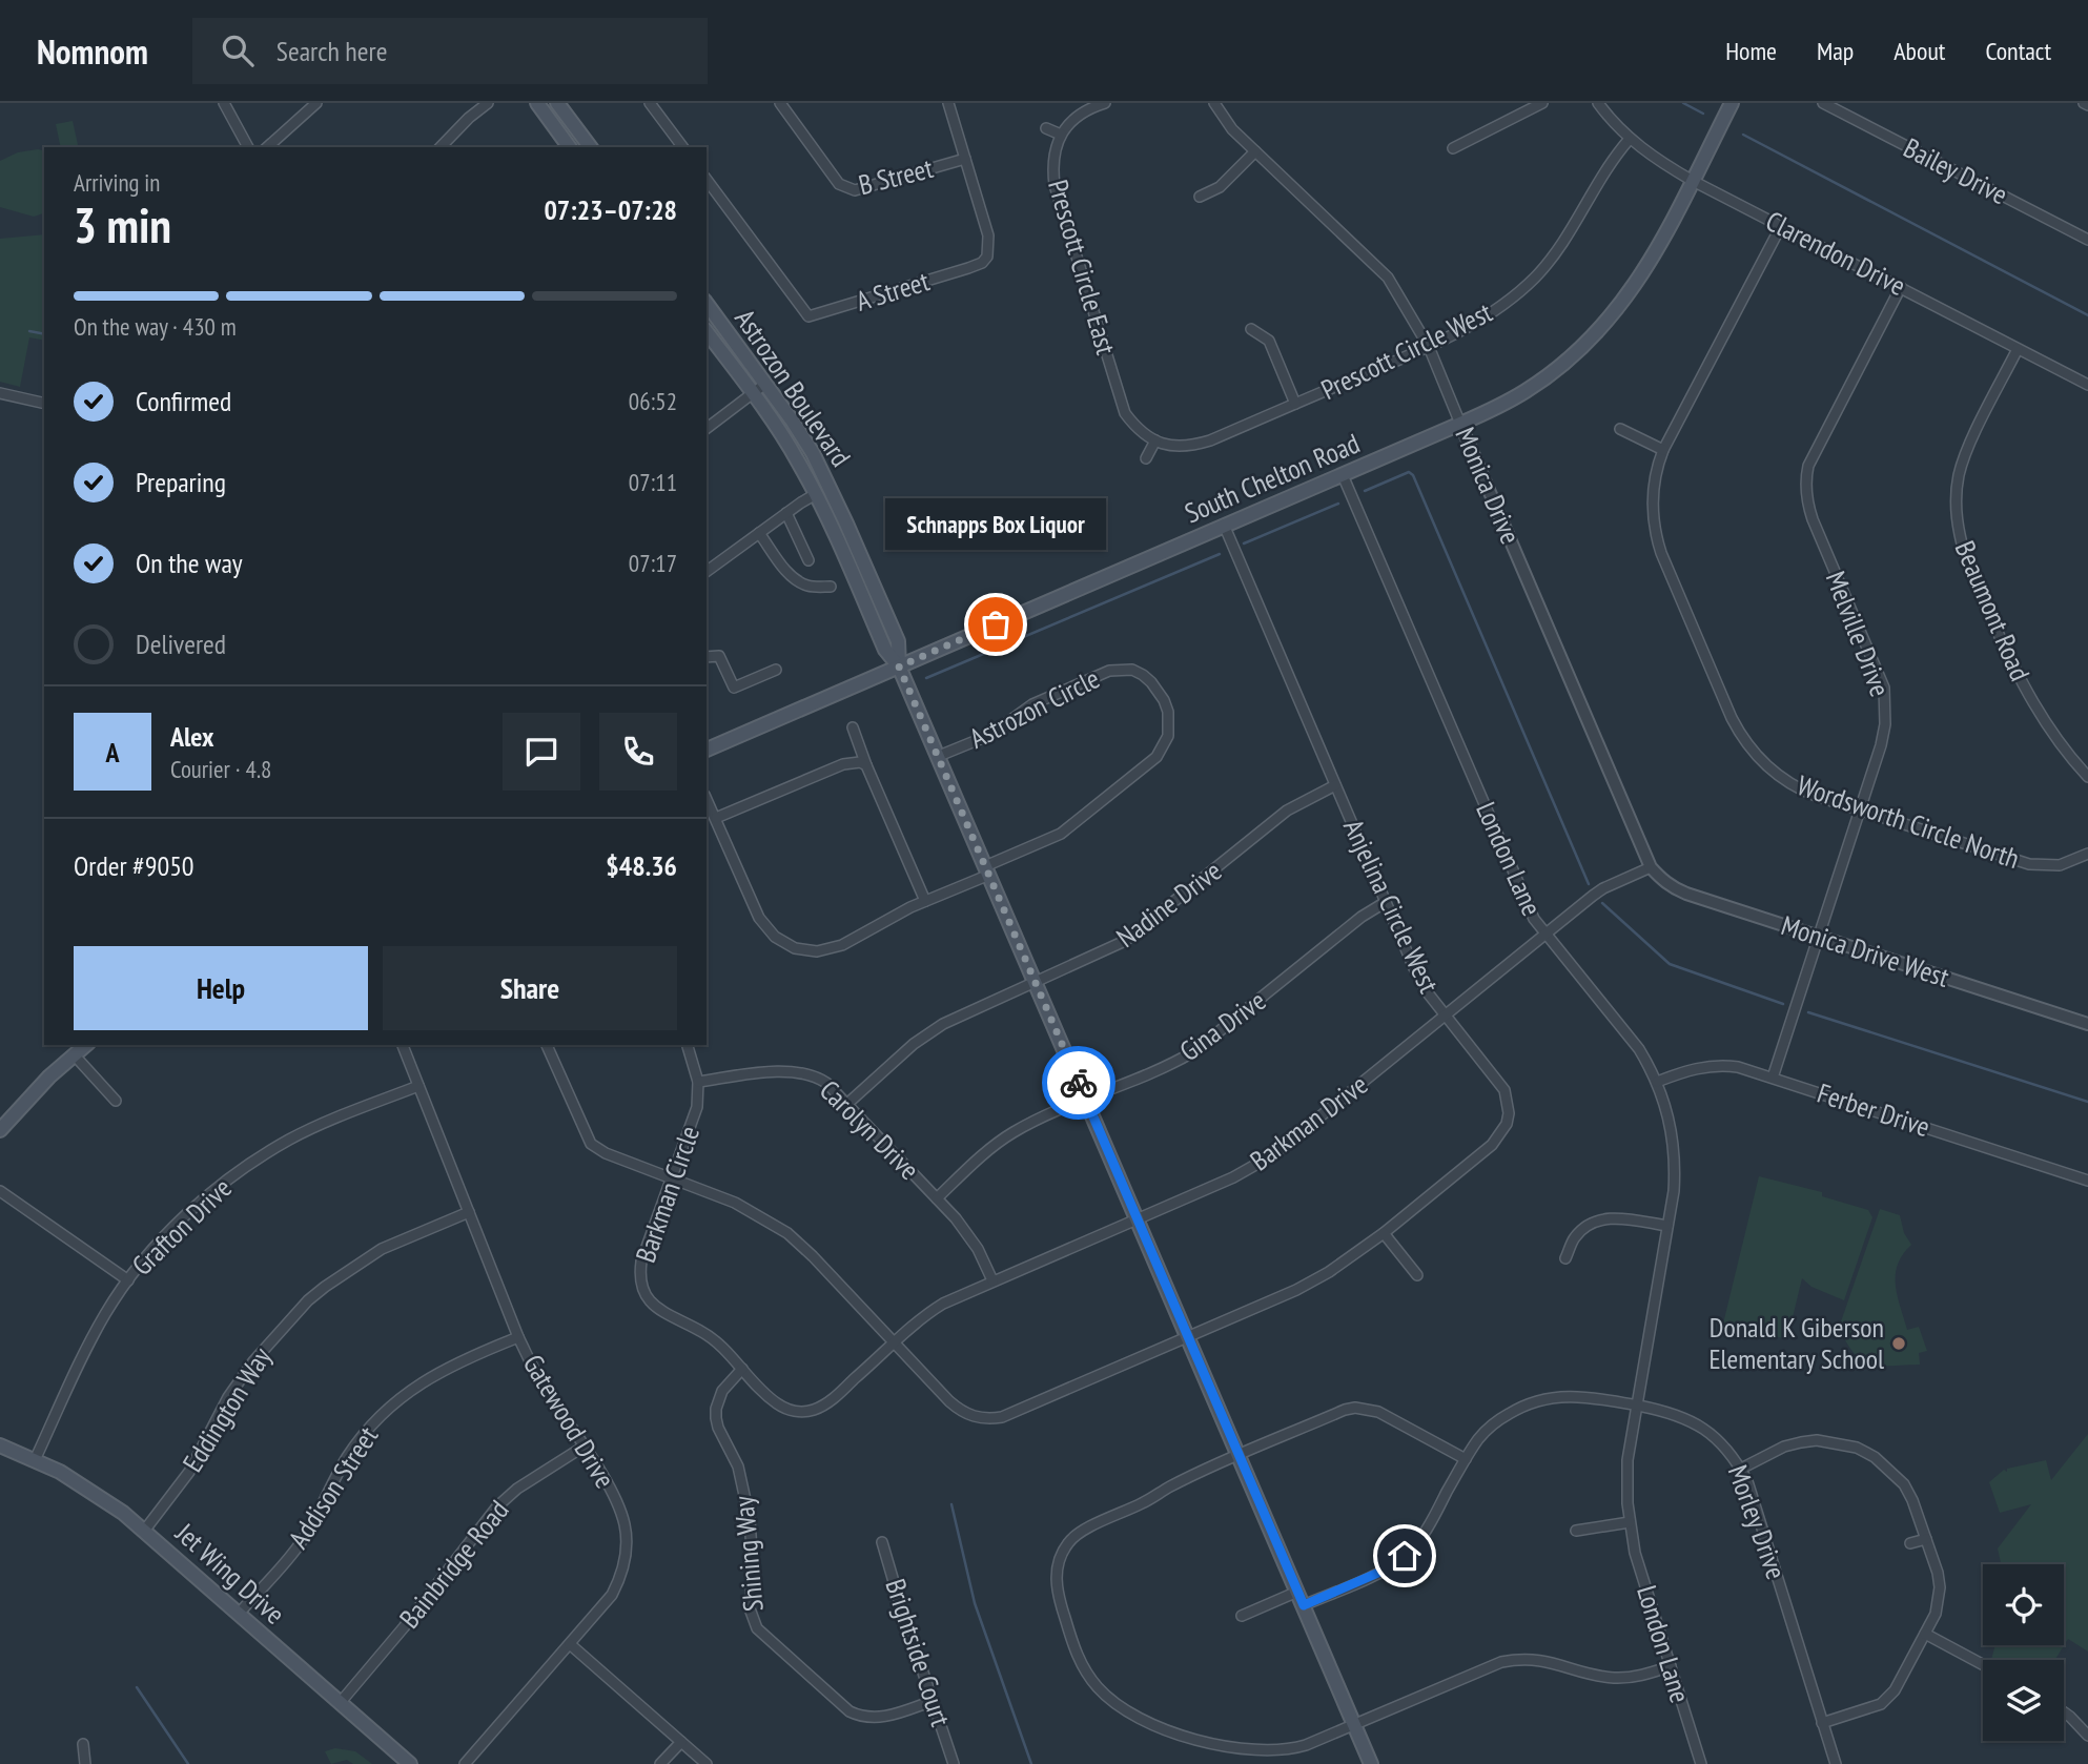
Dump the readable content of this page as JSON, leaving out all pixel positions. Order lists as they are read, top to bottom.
{
  "streets": {
    "main road": ["Astrozon Boulevard", "South Chelton Road", "Jet Wing Drive"],
    "street": [
      "Bailey Drive",
      "B Street",
      "Clarendon Drive",
      "Prescott Circle East",
      "A Street",
      "Prescott Circle West",
      "Monica Drive",
      "Beaumont Road",
      "Melville Drive",
      "Astrozon Circle",
      "Wordsworth Circle North",
      "London Lane",
      "Nadine Drive",
      "Anjelina Circle West",
      "Monica Drive West",
      "Gina Drive",
      "Ferber Drive",
      "Barkman Drive",
      "Carolyn Drive",
      "Barkman Circle",
      "Grafton Drive",
      "Eddington Way",
      "Gatewood Drive",
      "Addison Street",
      "Morley Drive",
      "Shining Way",
      "Bainbridge Road",
      "Brightside Court"
    ]
  },
  "crossings": [
    ["B Street", "A Street"],
    ["Clarendon Drive", "Prescott Circle West"],
    ["Clarendon Drive", "South Chelton Road"],
    ["Clarendon Drive", "Beaumont Road"],
    ["Clarendon Drive", "Melville Drive"],
    ["Clarendon Drive", "Wordsworth Circle North"],
    ["Prescott Circle East", "Prescott Circle West"],
    ["Prescott Circle West", "Monica Drive"],
    ["Astrozon Boulevard", "South Chelton Road"],
    ["Astrozon Boulevard", "Astrozon Circle"],
    ["Astrozon Boulevard", "Nadine Drive"],
    ["Astrozon Boulevard", "Anjelina Circle West"],
    ["Astrozon Boulevard", "Gina Drive"],
    ["Astrozon Boulevard", "Barkman Drive"],
    ["Astrozon Boulevard", "Morley Drive"],
    ["South Chelton Road", "Monica Drive"],
    ["South Chelton Road", "London Lane"],
    ["South Chelton Road", "Anjelina Circle West"],
    ["Monica Drive", "Monica Drive West"],
    ["Monica Drive", "Barkman Drive"],
    ["Melville Drive", "Wordsworth Circle North"],
    ["Melville Drive", "Monica Drive West"],
    ["Melville Drive", "Ferber Drive"],
    ["London Lane", "Ferber Drive"],
    ["London Lane", "Barkman Drive"],
    ["London Lane", "Morley Drive"],
    ["Nadine Drive", "Anjelina Circle West"],
    ["Nadine Drive", "Carolyn Drive"],
    ["Anjelina Circle West", "Gina Drive"],
    ["Anjelina Circle West", "Barkman Drive"],
    ["Anjelina Circle West", "Barkman Circle"],
    ["Monica Drive West", "Barkman Drive"],
    ["Gina Drive", "Carolyn Drive"],
    ["Barkman Drive", "Carolyn Drive"],
    ["Barkman Drive", "Barkman Circle"],
    ["Carolyn Drive", "Barkman Circle"],
    ["Barkman Circle", "Shining Way"],
    ["Grafton Drive", "Gatewood Drive"],
    ["Grafton Drive", "Jet Wing Drive"],
    ["Eddington Way", "Gatewood Drive"],
    ["Eddington Way", "Jet Wing Drive"],
    ["Gatewood Drive", "Addison Street"],
    ["Gatewood Drive", "Bainbridge Road"],
    ["Addison Street", "Jet Wing Drive"],
    ["Shining Way", "Brightside Court"],
    ["Bainbridge Road", "Jet Wing Drive"]
  ],
  "places": ["Schnapps Box Liquor", "Donald K Giberson Elementary School"],
  "page": {
    "header": "Nomnom",
    "search": "Search here",
    "nav": [
      "Home",
      "Map",
      "About",
      "Contact"
    ],
    "heading": ["3 min", "Arriving in", "07:23–07:28"],
    "panel": [
      "Alex",
      "Courier · 4.8",
      "Order #9050",
      "$48.36"
    ],
    "bar": "On the way · 430 m",
    "list": [
      ["Confirmed", "06:52"],
      ["Preparing", "07:11"],
      ["On the way", "07:17"],
      "Delivered"
    ],
    "bubble": "Schnapps Box Liquor",
    "round": "A",
    "buttons": ["Help", "Share"]
  }
}
